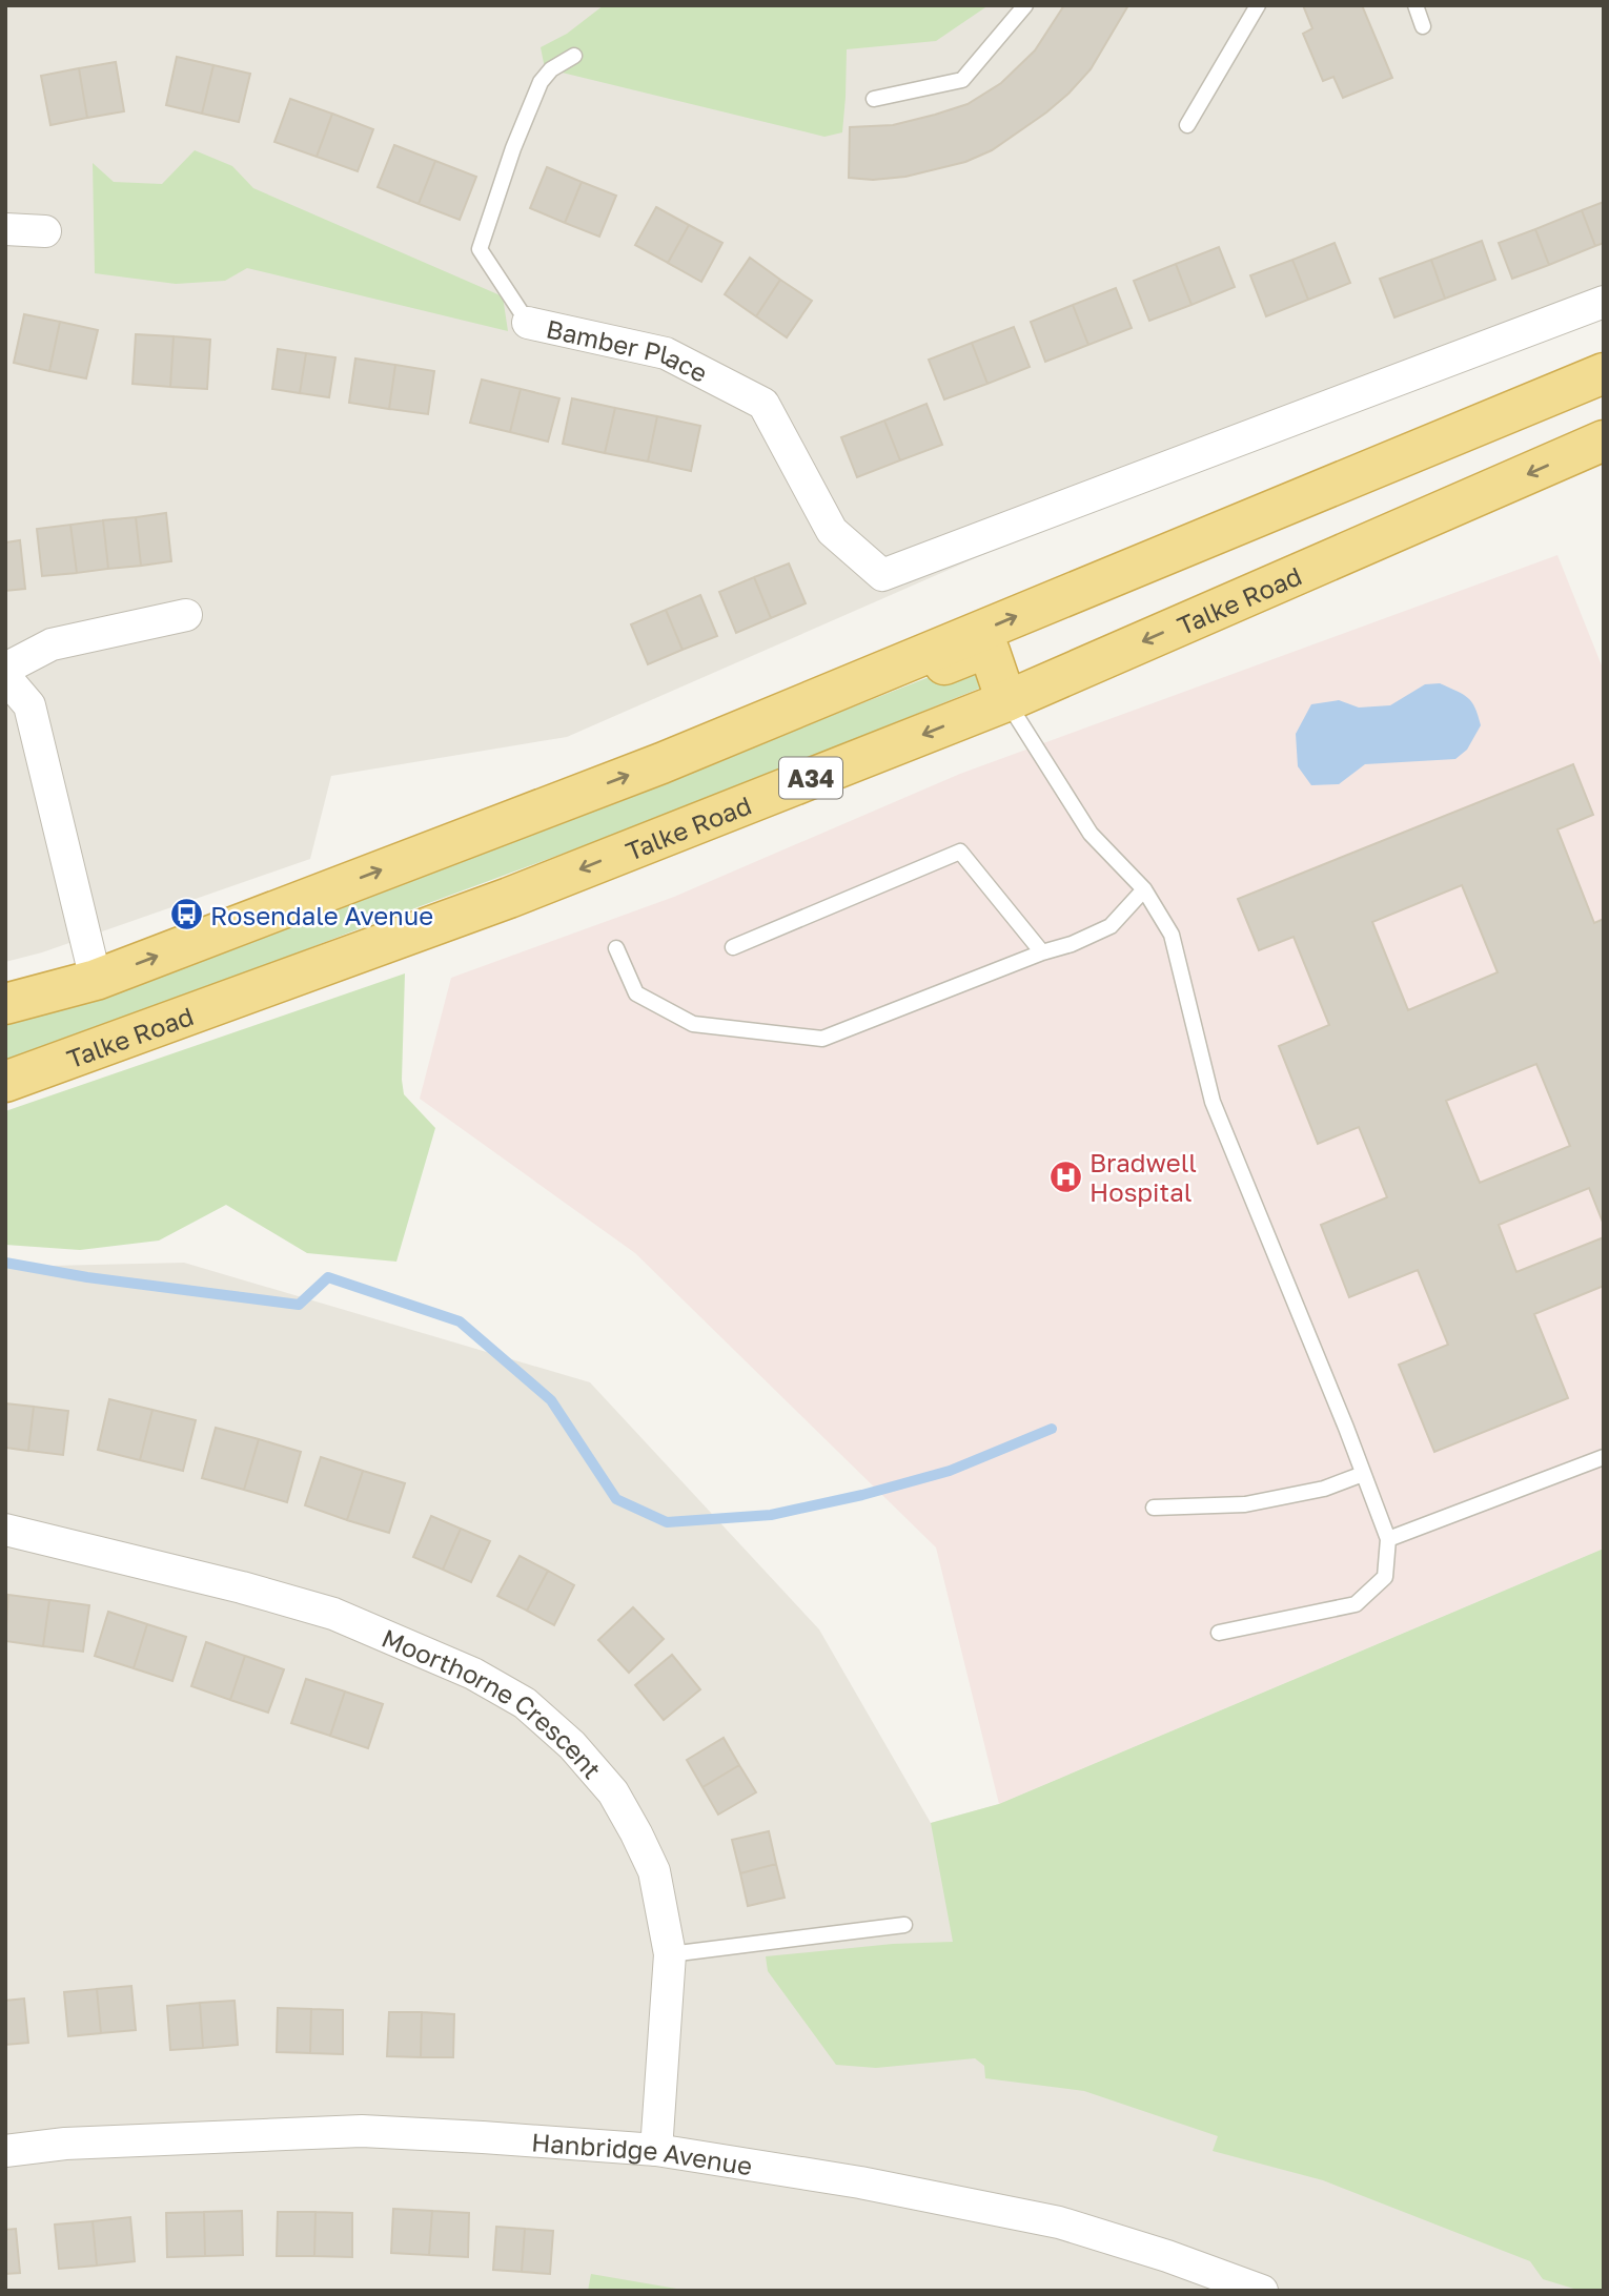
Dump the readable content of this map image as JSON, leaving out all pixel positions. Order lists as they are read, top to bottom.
{
  "streets": {
    "highway": ["Talke Road", "A34"],
    "street": ["Bamber Place", "Moorthorne Crescent", "Hanbridge Avenue"]
  },
  "crossings": [
    ["Moorthorne Crescent", "Hanbridge Avenue"]
  ],
  "places": {
    "bus stop": ["Rosendale Avenue"],
    "hospital": ["Bradwell Hospital"]
  }
}
